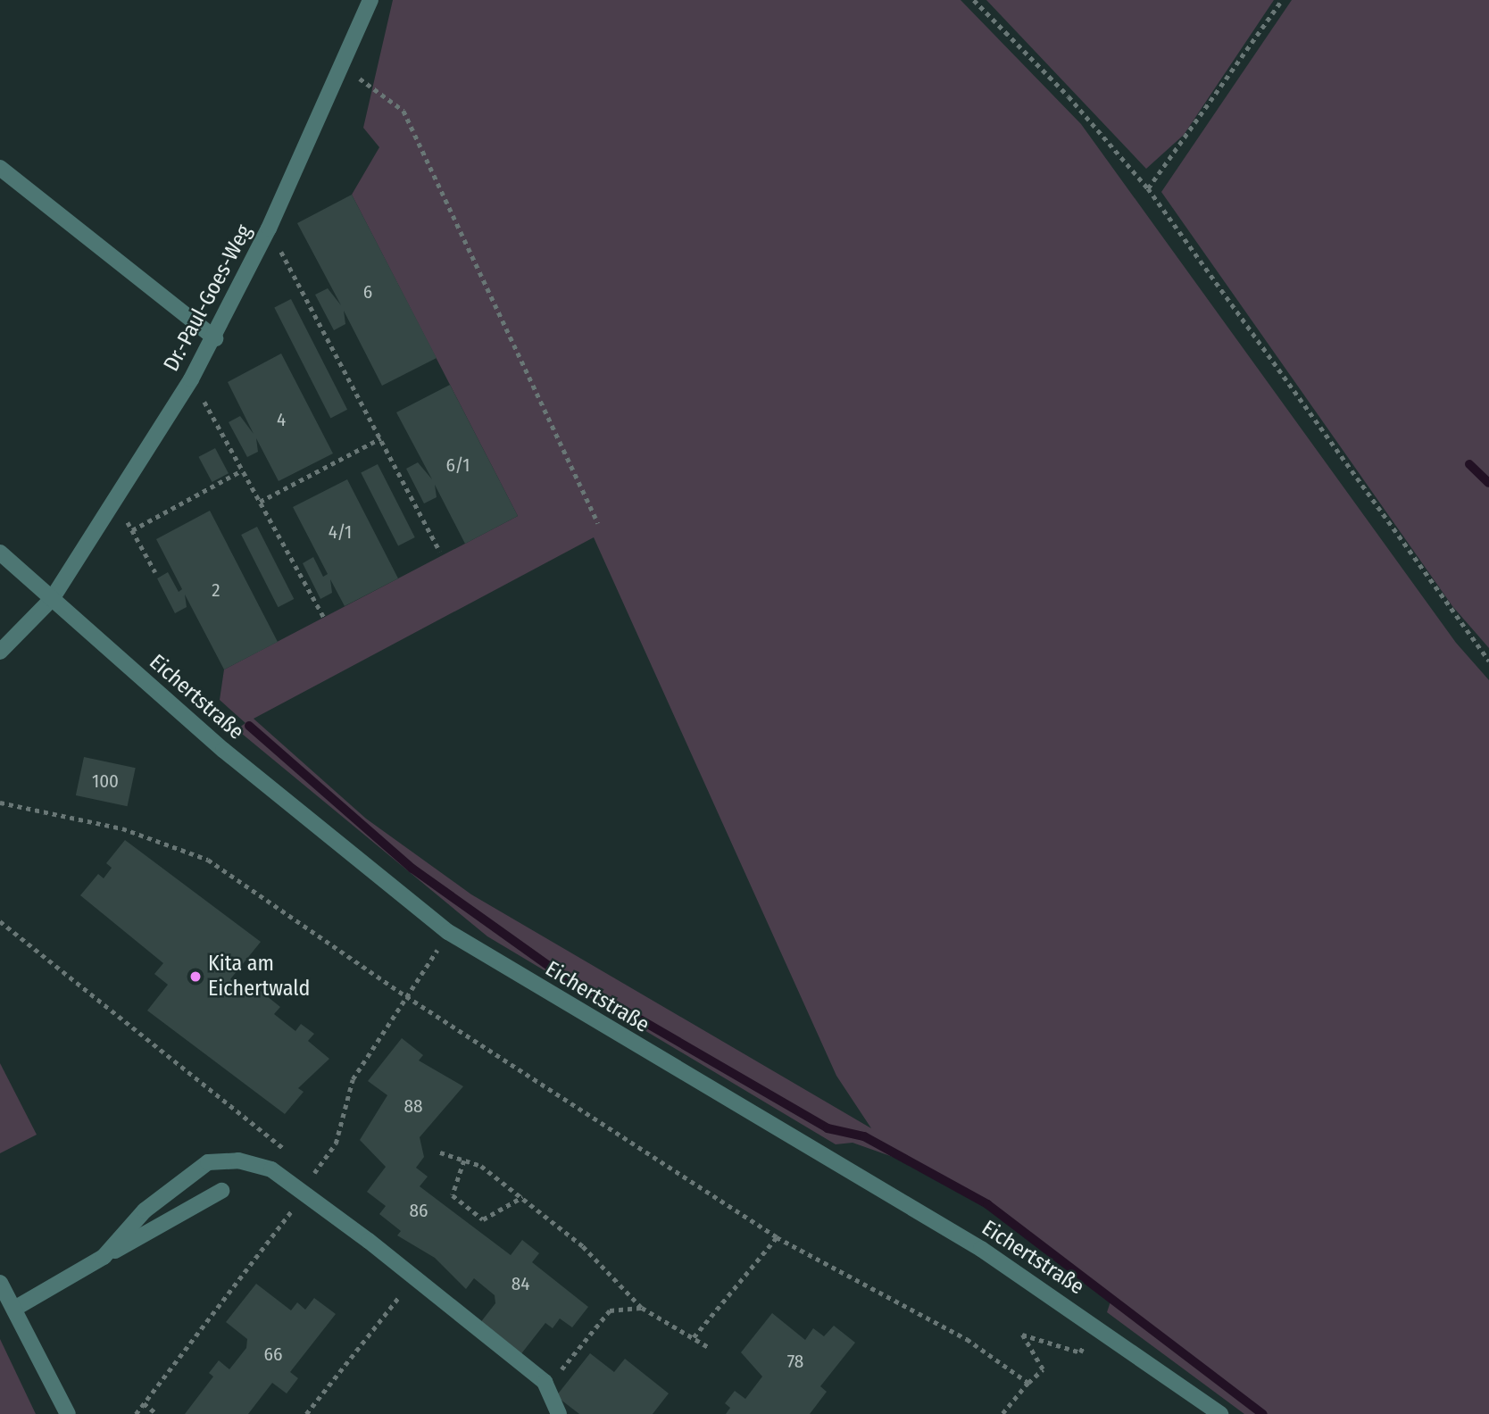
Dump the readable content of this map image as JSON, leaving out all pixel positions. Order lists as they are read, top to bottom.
{
  "streets": {
    "street": ["Dr.-Paul-Goes-Weg", "Eichertstraße"]
  },
  "crossings": [
    ["Dr.-Paul-Goes-Weg", "Eichertstraße"]
  ],
  "places": ["Kita am Eichertwald"],
  "house_numbers": [
    "6",
    "4",
    "6/1",
    "4/1",
    "2",
    "100",
    "88",
    "86",
    "84",
    "66",
    "78"
  ]
}
